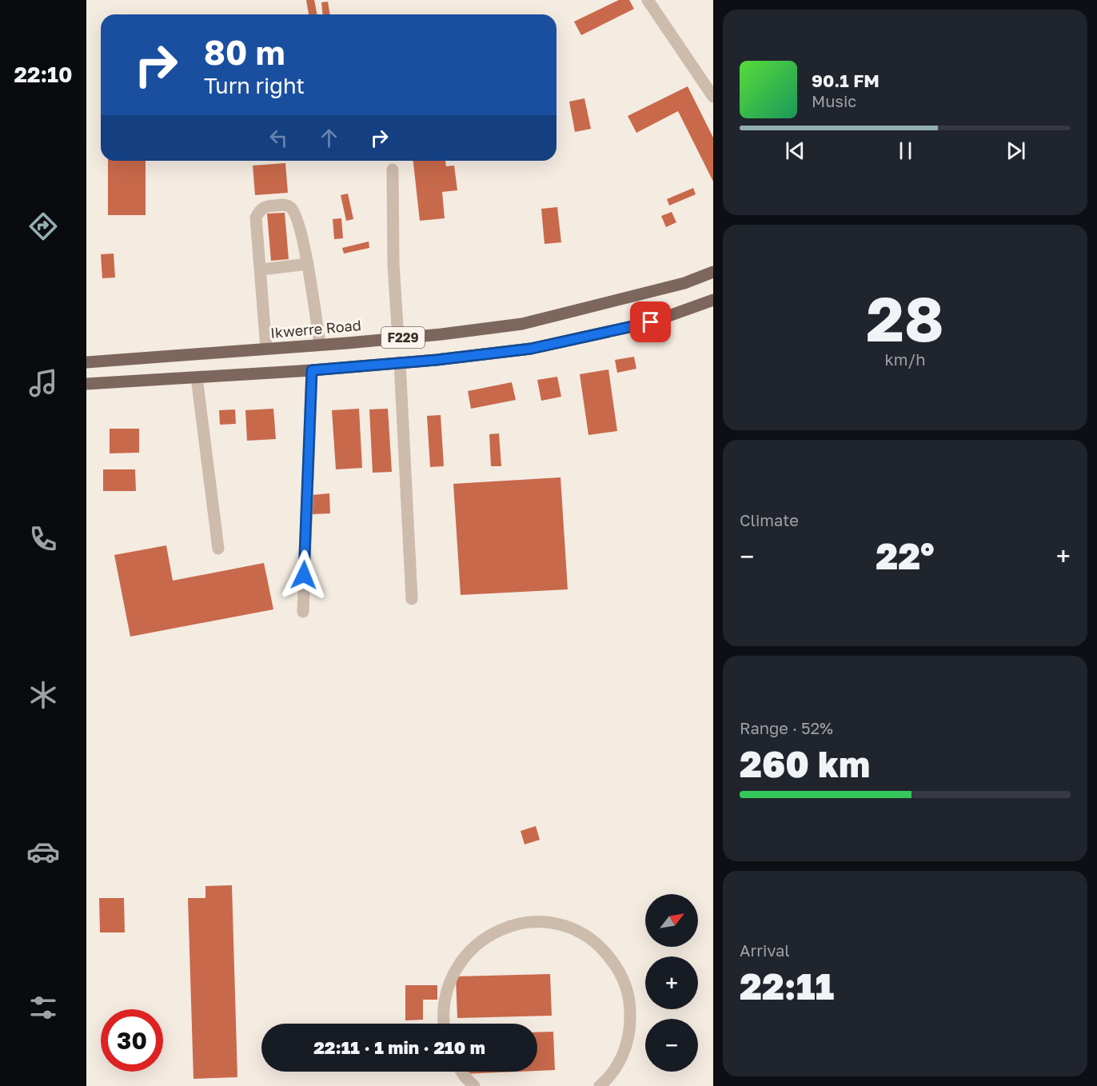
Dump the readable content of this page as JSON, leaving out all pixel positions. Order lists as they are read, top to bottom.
{
  "streets": {
    "main road": ["Ikwerre Road", "F229"]
  },
  "north": "top right",
  "page": {
    "tabs": "22:10",
    "turn": ["80 m", "Turn right"],
    "song": ["90.1 FM", "Music"],
    "tile": [
      ["28", "km/h"],
      "Climate",
      ["Range · 52%", "260 km"],
      ["Arrival", "22:11"]
    ],
    "heat": ["−", "22°", "+"],
    "map_buttons": ["+", "−"],
    "limit": "30",
    "trip": "22:11 · 1 min · 210 m"
  }
}
